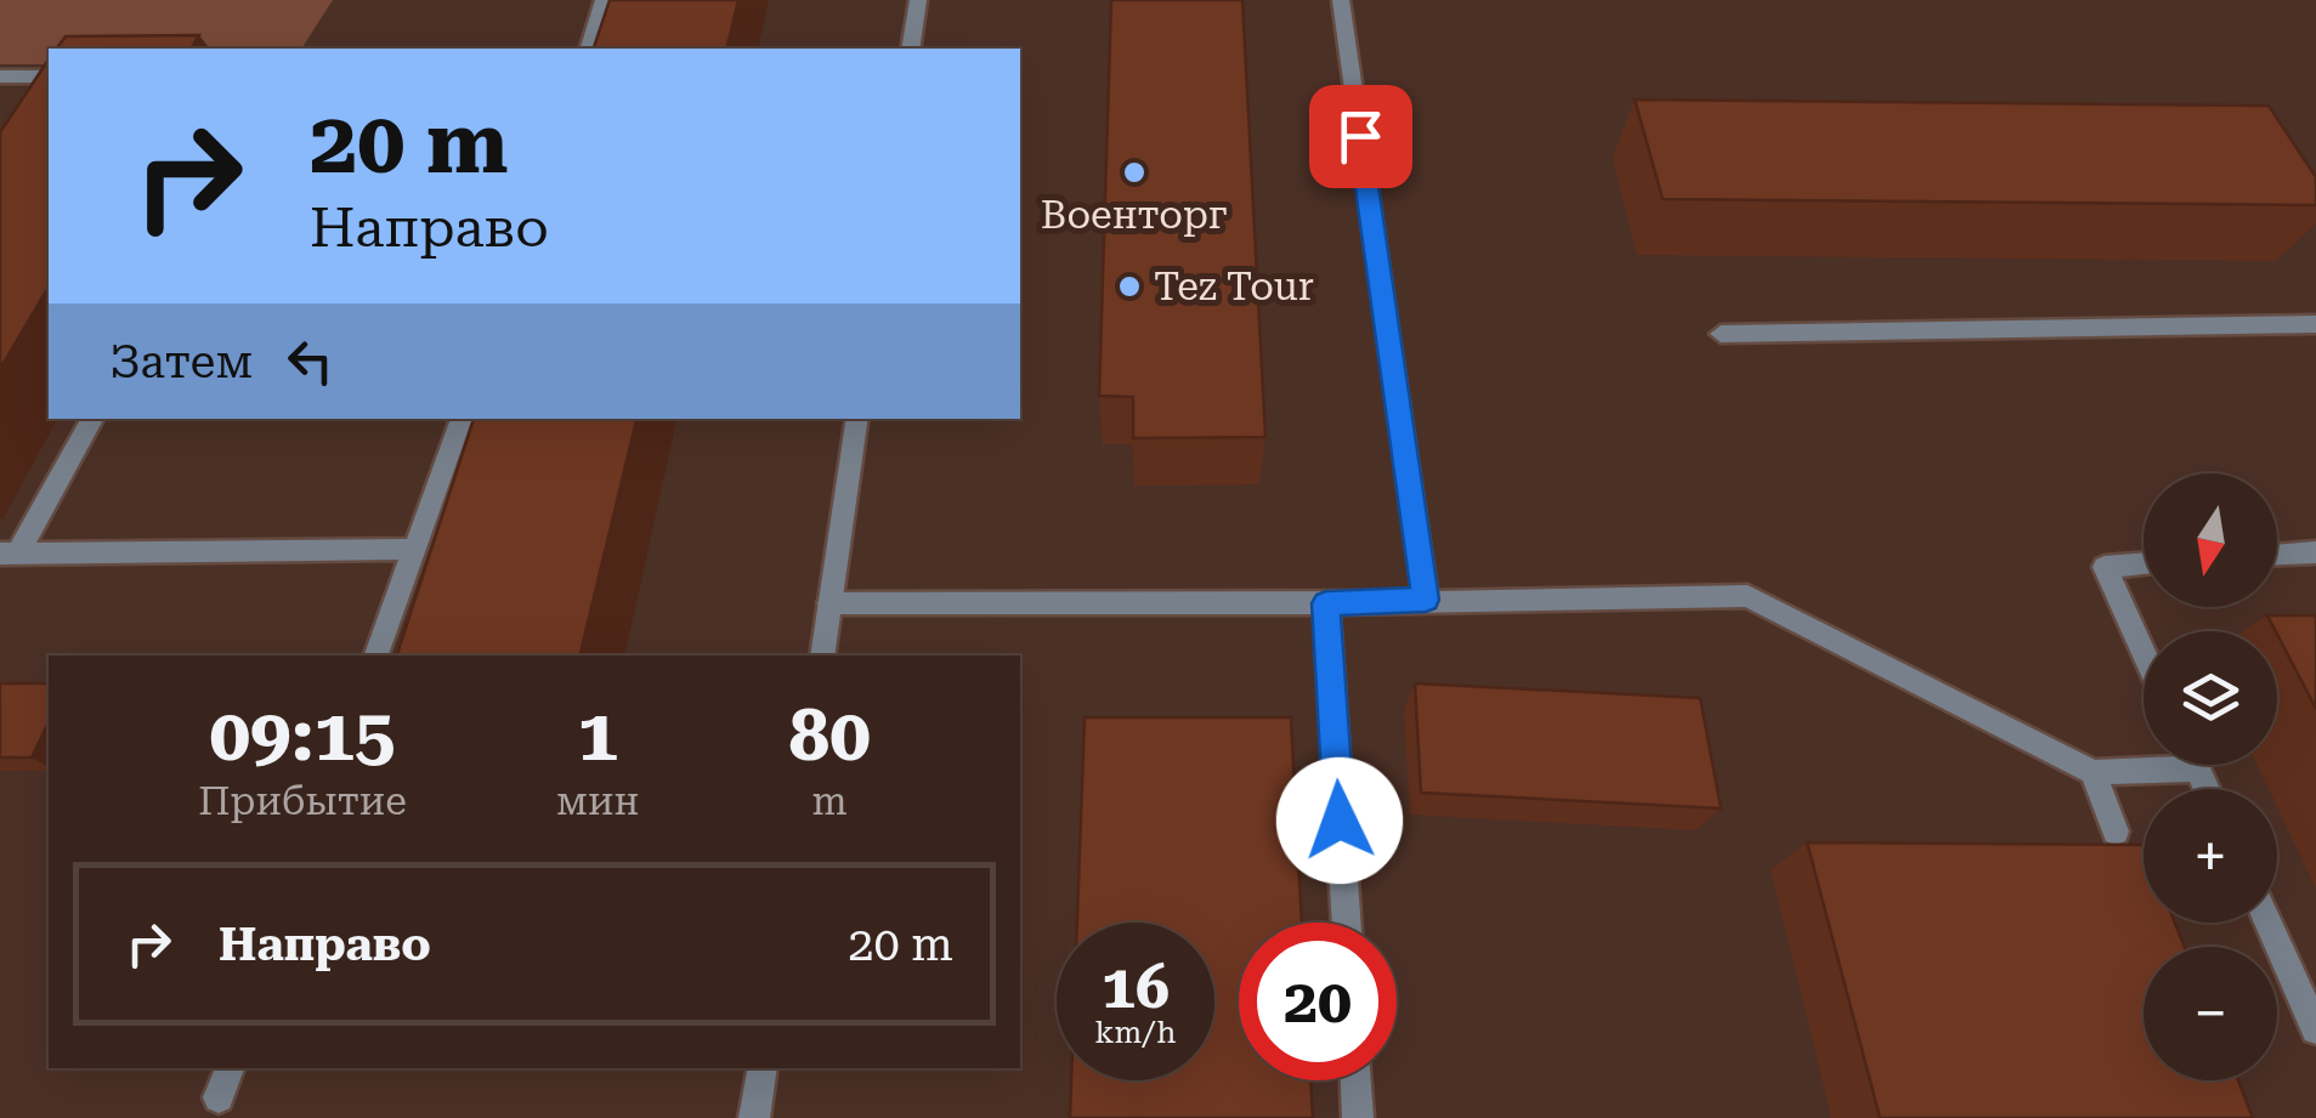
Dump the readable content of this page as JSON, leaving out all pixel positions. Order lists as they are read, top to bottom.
{
  "places": ["Военторг", "Tez Tour"],
  "north": "bottom",
  "page": {
    "turn": ["20 m", "Направо"],
    "then": "Затем",
    "map_buttons": ["+", "−"],
    "eta": [
      "09:15",
      "Прибытие",
      "1",
      "мин",
      "80",
      "m"
    ],
    "list": [
      {
        "name": "Направо",
        "value": "20 m"
      }
    ],
    "speed": "16 km/h",
    "limit": "20"
  }
}
